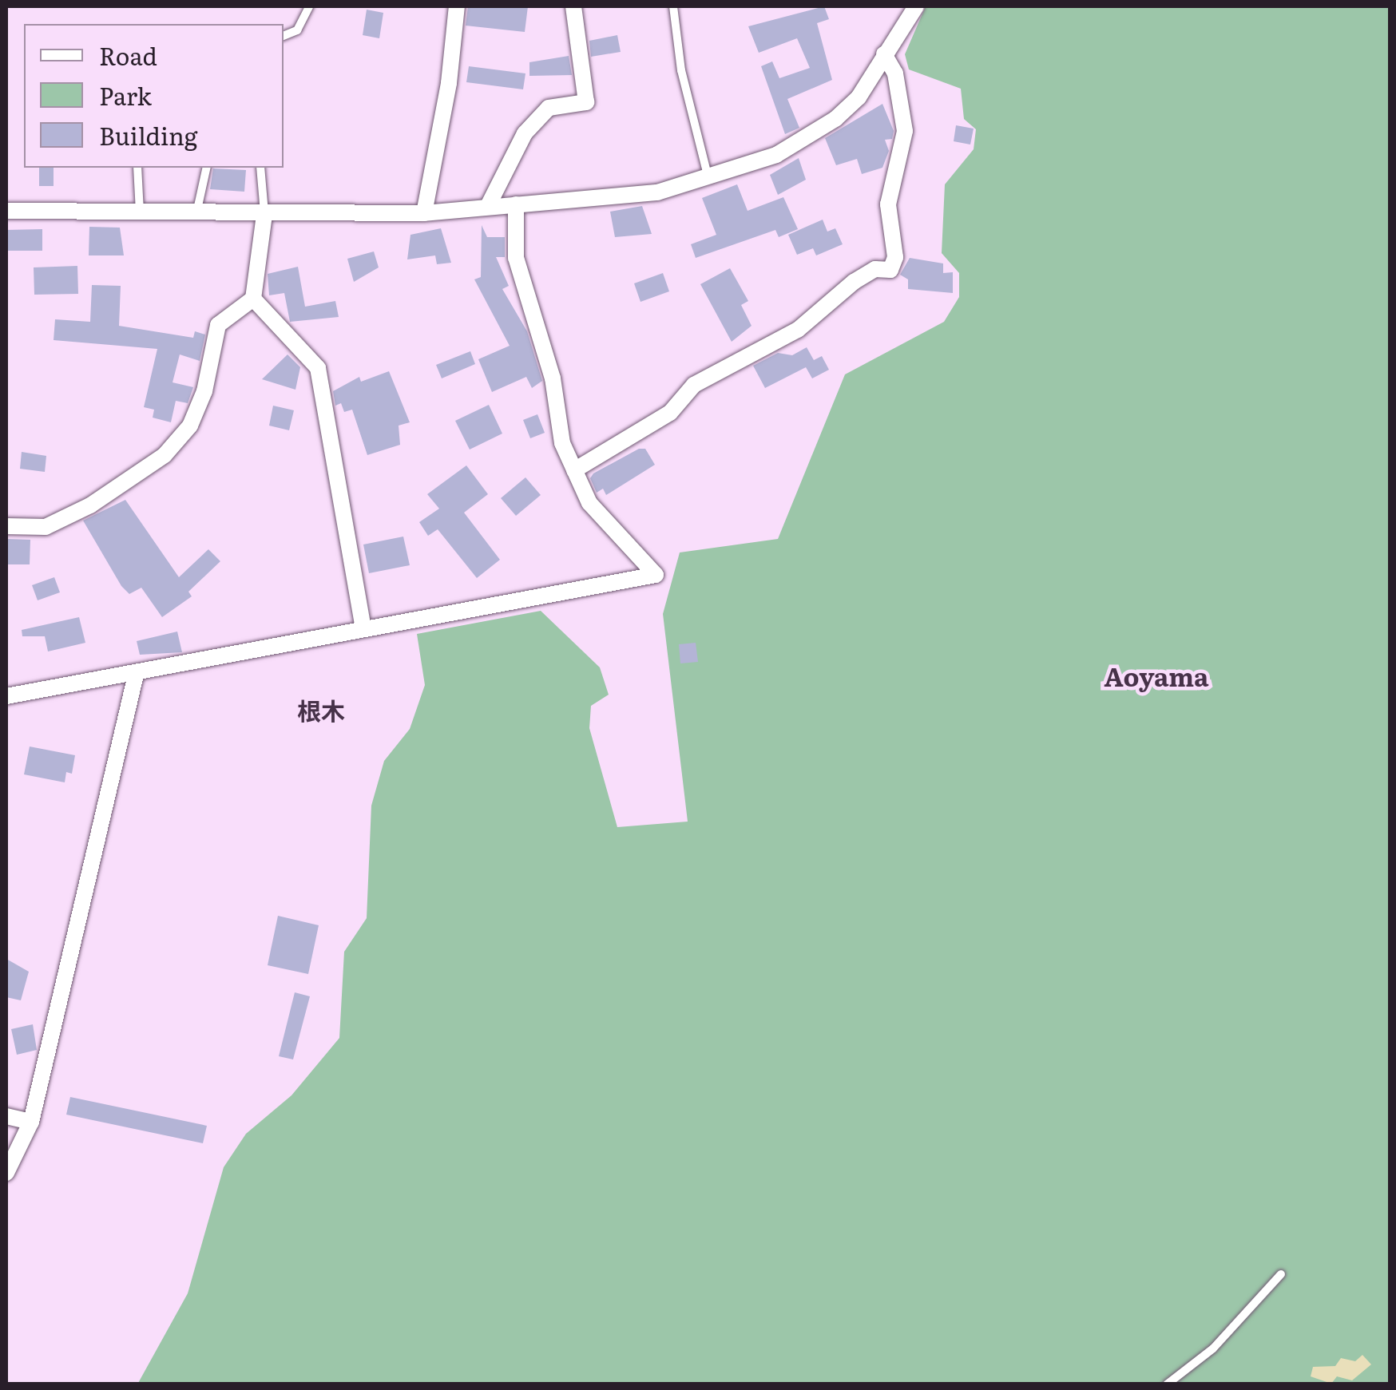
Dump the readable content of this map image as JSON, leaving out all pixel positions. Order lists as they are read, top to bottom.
{
  "districts": ["Aoyama", "根木"],
  "legend": ["Road", "Park", "Building"]
}
